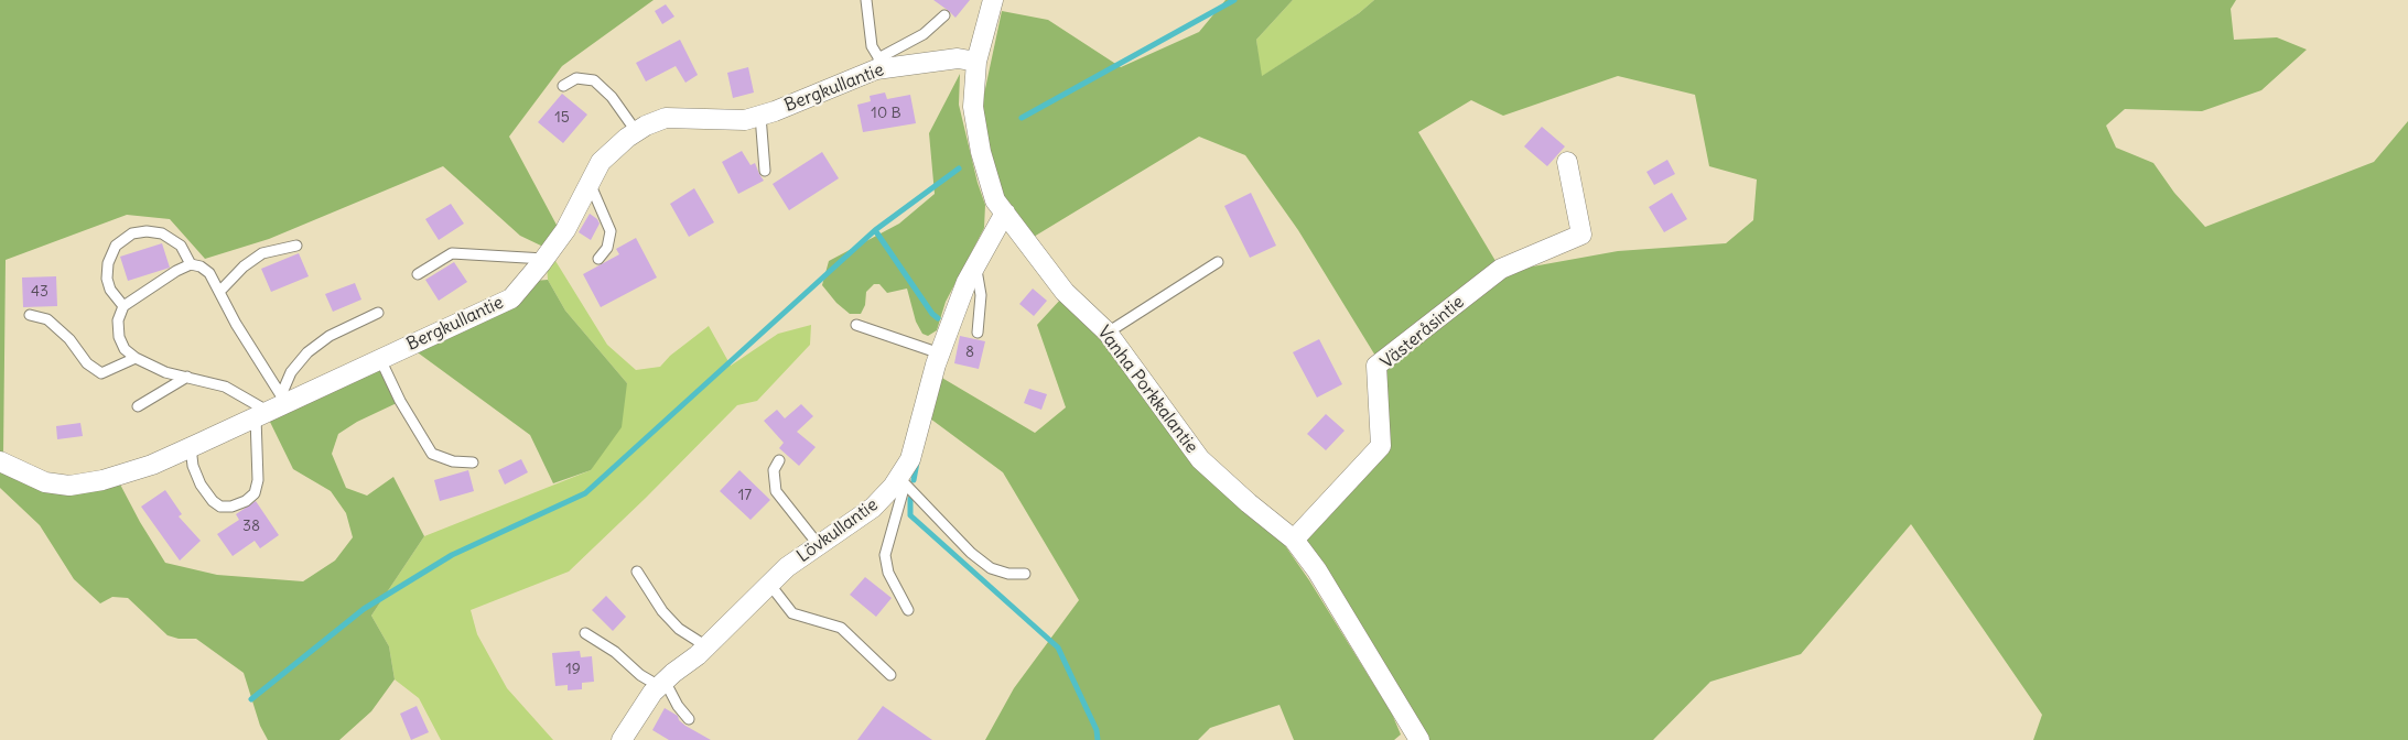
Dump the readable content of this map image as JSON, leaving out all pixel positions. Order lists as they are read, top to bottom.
{
  "streets": {
    "street": [
      "Bergkullantie",
      "Västeråsintie",
      "Vanha Porkkalantie",
      "Lövkullantie"
    ]
  },
  "crossings": [
    ["Bergkullantie", "Vanha Porkkalantie"],
    ["Västeråsintie", "Vanha Porkkalantie"],
    ["Vanha Porkkalantie", "Lövkullantie"]
  ],
  "house_numbers": [
    "10 B",
    "15",
    "43",
    "8",
    "17",
    "38",
    "19"
  ]
}
